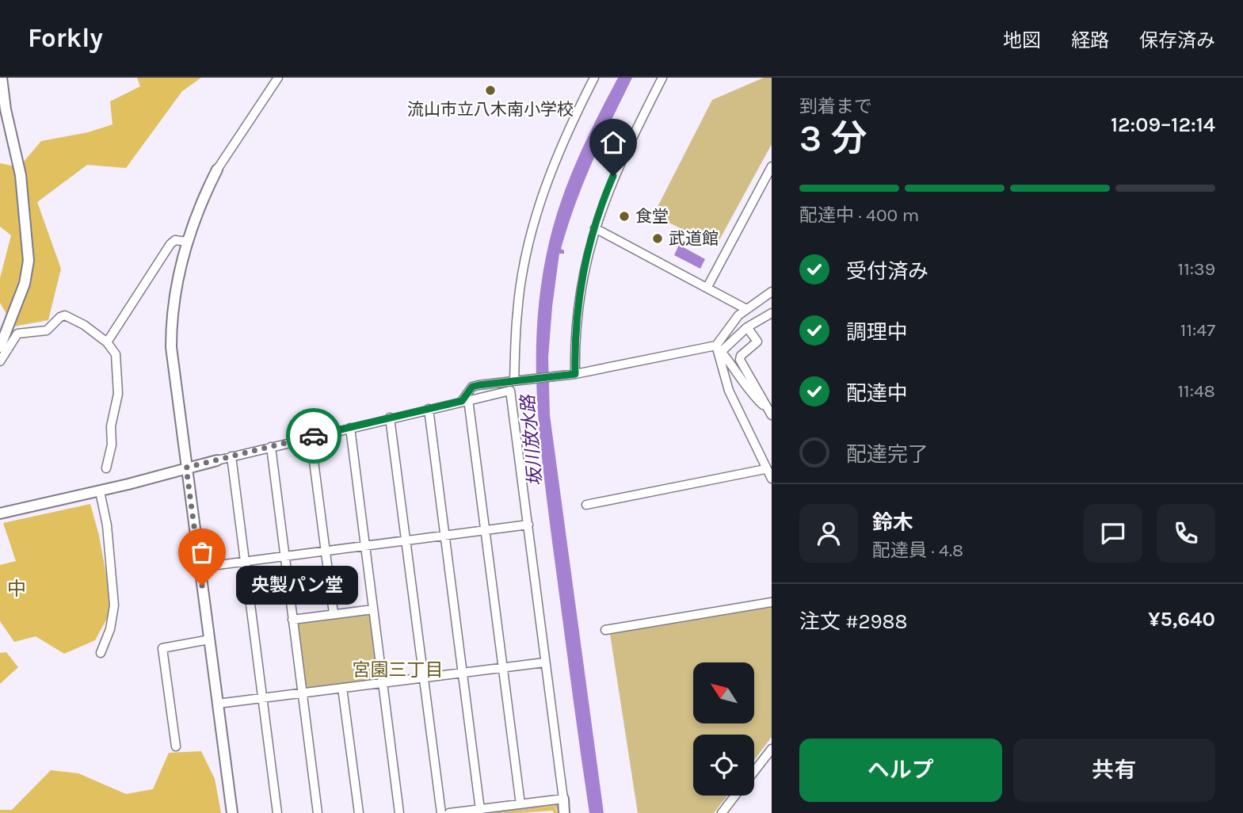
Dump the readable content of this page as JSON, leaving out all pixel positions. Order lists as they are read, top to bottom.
{
  "districts": ["中", "宮園三丁目"],
  "water": ["坂川放水路"],
  "places": [
    "流山市立八木南小学校",
    "食堂",
    "武道館",
    "央製パン堂"
  ],
  "north": "top left",
  "page": {
    "header": "Forkly",
    "nav": ["地図", "経路", "保存済み"],
    "heading": ["3 分", "到着まで", "12:09–12:14"],
    "panel": [
      "鈴木",
      "配達員 · 4.8",
      "注文 #2988",
      "¥5,640"
    ],
    "bar": "配達中 · 400 m",
    "list": [
      ["受付済み", "11:39"],
      ["調理中", "11:47"],
      ["配達中", "11:48"],
      "配達完了"
    ],
    "bubble": "央製パン堂",
    "buttons": ["ヘルプ", "共有"]
  }
}
